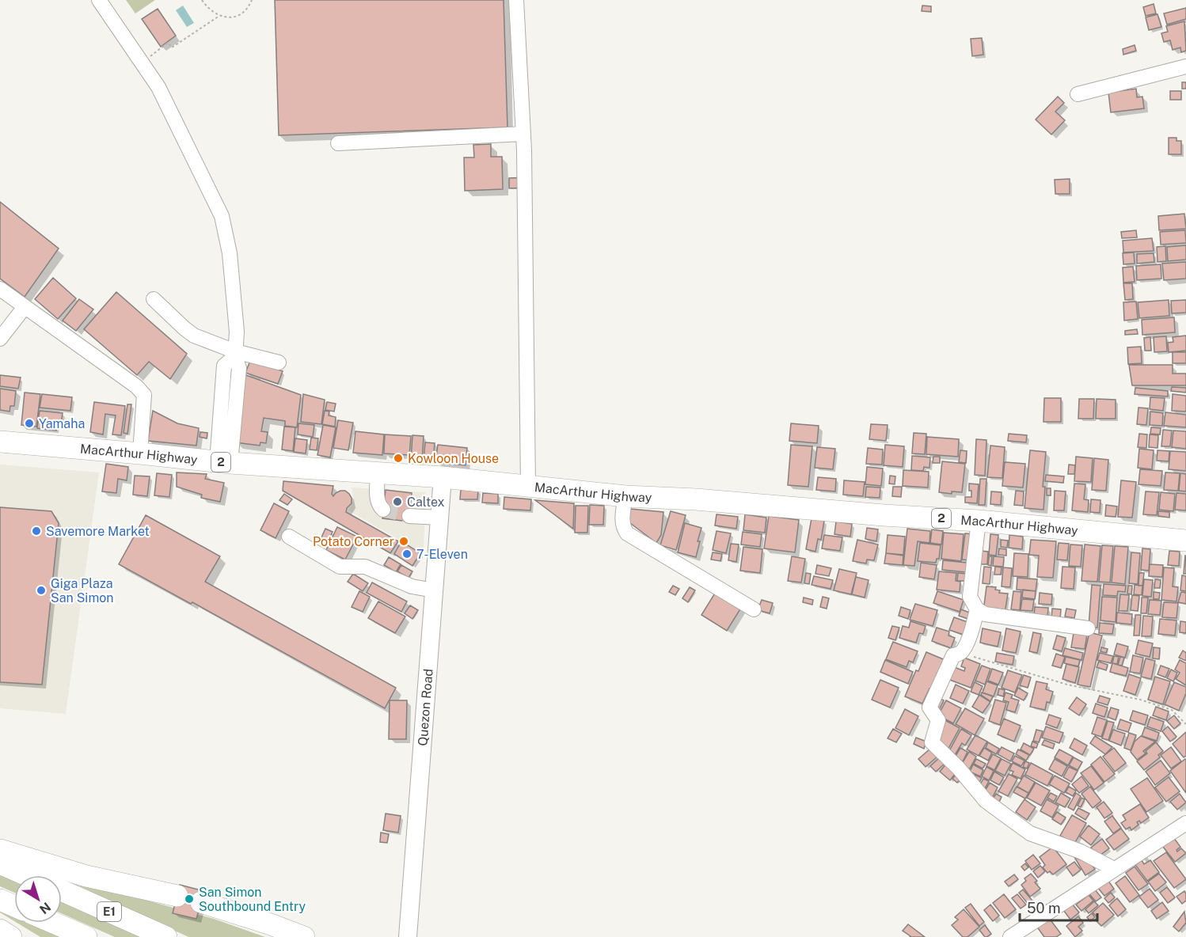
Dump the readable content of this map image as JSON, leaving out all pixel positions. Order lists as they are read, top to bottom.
{
  "streets": {
    "highway": ["MacArthur Highway", "2", "E1"],
    "main road": ["Quezon Road"]
  },
  "crossings": [
    ["MacArthur Highway", "Quezon Road"]
  ],
  "places": [
    "Yamaha",
    "Kowloon House",
    "Caltex",
    "Savemore Market",
    "Potato Corner",
    "7-Eleven",
    "Giga Plaza San Simon",
    "San Simon Southbound Entry"
  ],
  "scale_bar": "50 m",
  "north": "bottom right"
}
